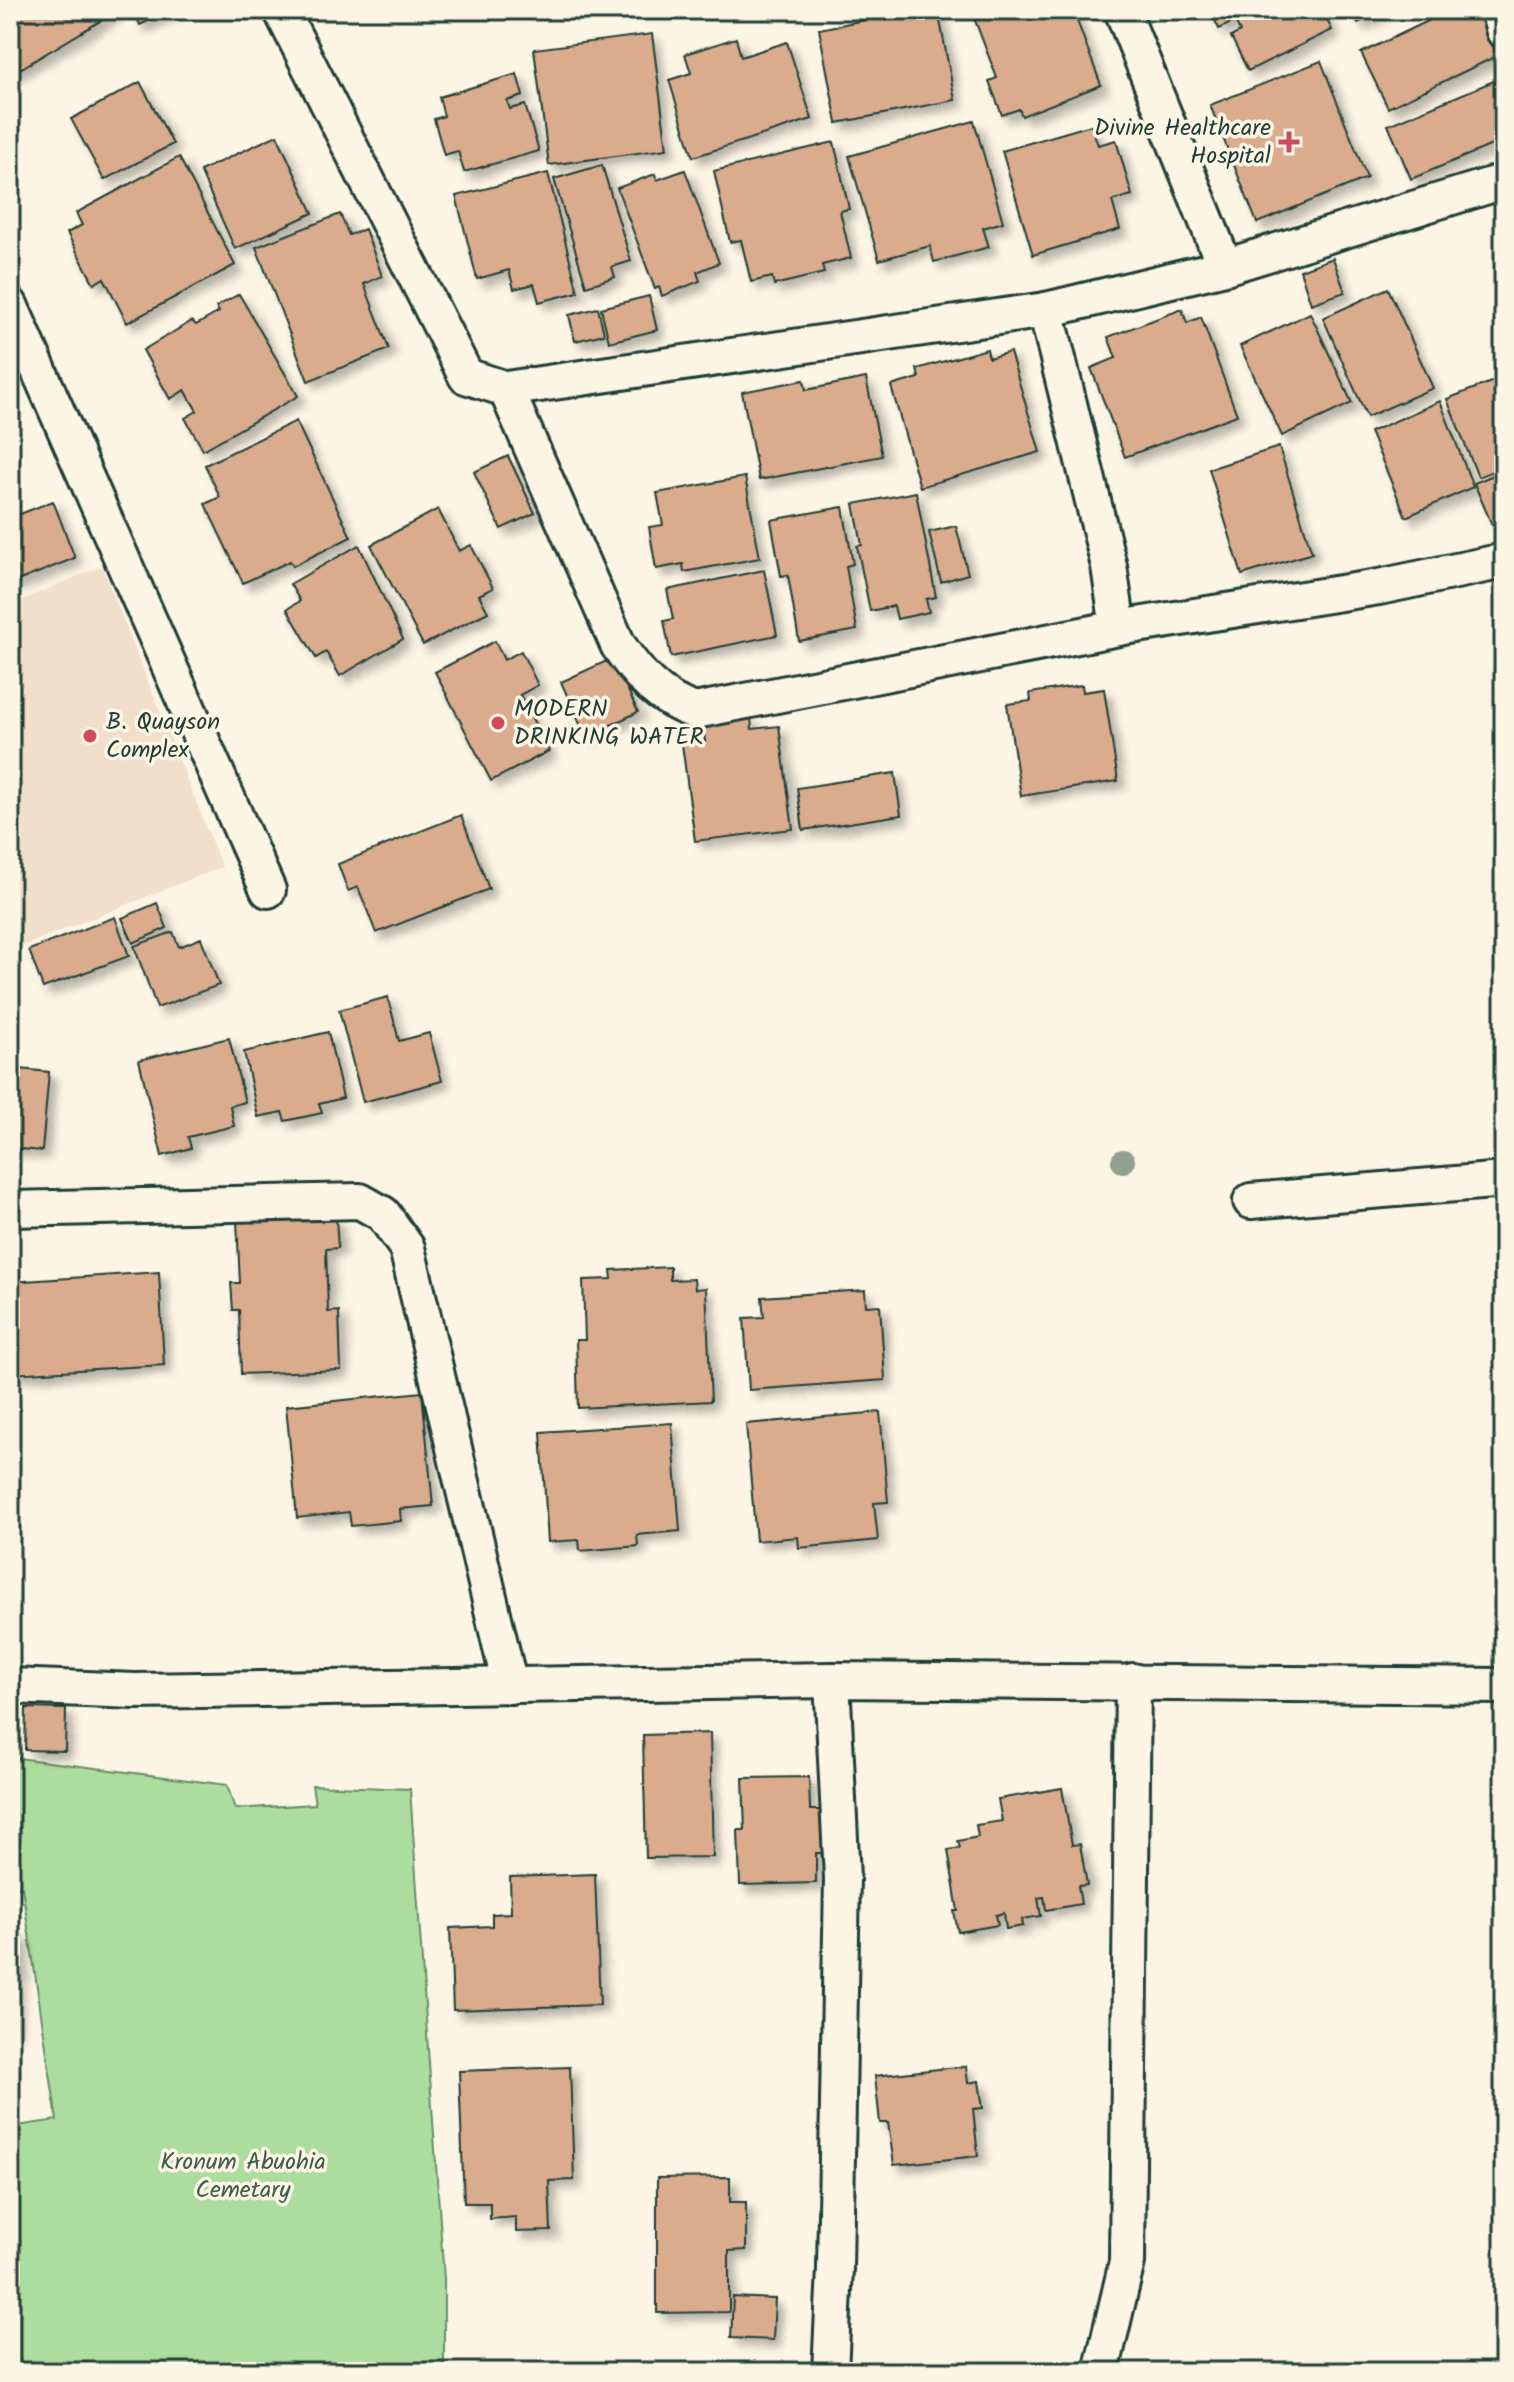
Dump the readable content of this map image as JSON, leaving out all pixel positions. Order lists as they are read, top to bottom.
{
  "parks": ["Kronum Abuohia Cemetary"],
  "places": {
    "health": ["Divine Healthcare Hospital"],
    "other": ["MODERN DRINKING WATER", "B. Quayson Complex"]
  }
}
